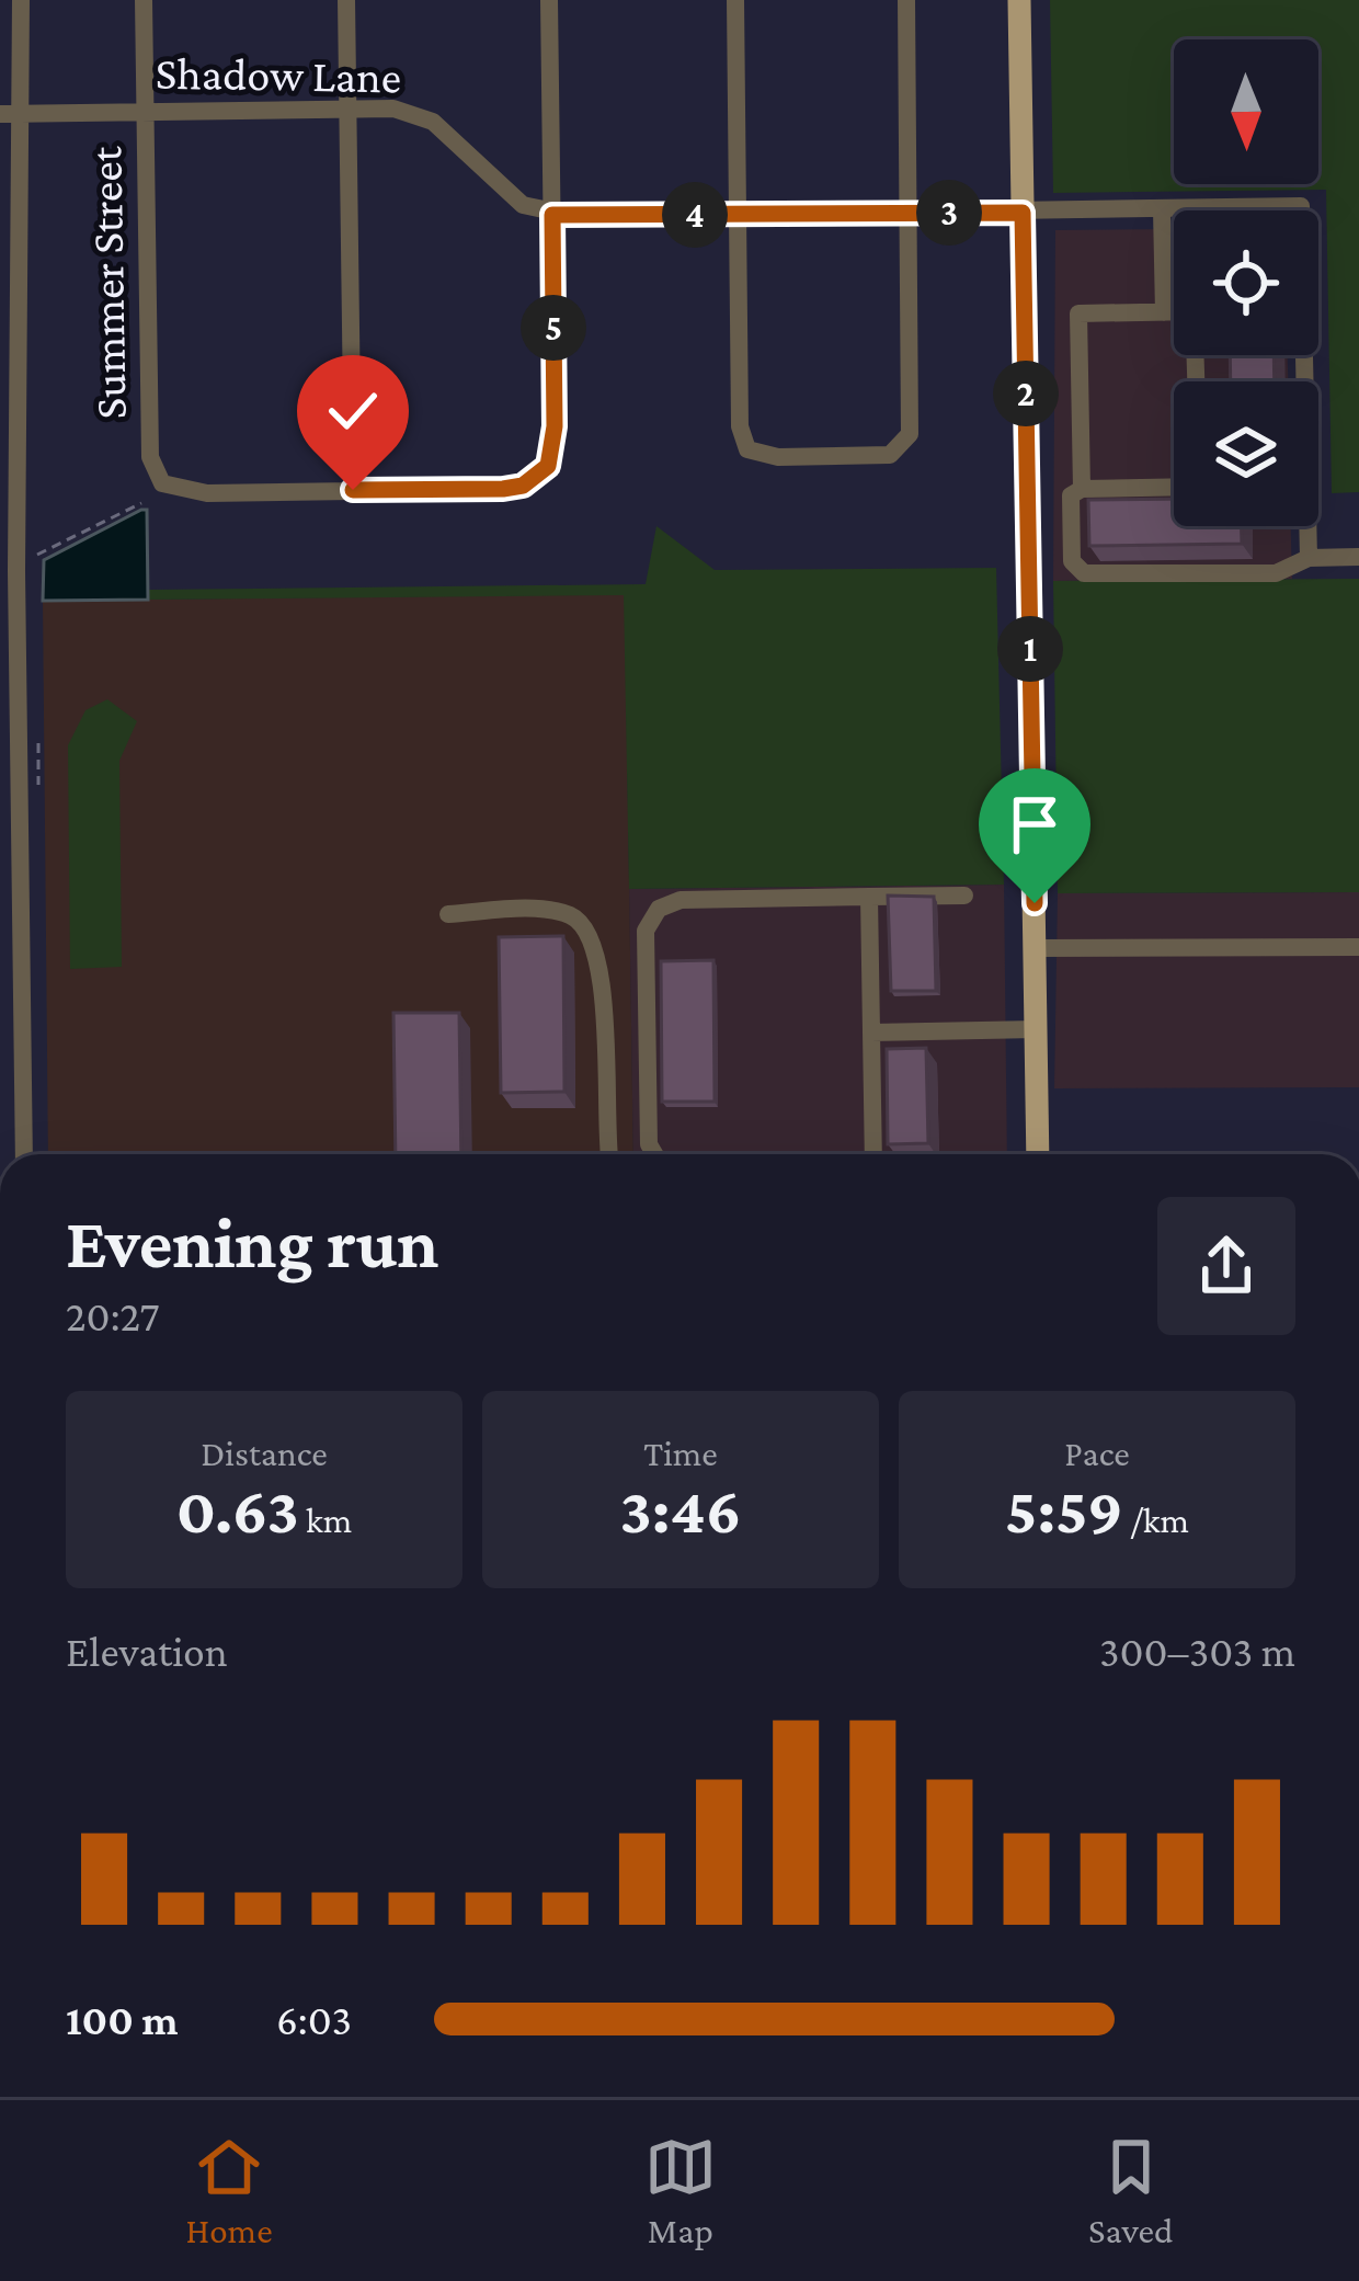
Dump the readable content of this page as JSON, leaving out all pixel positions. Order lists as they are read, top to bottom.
{
  "streets": {
    "street": ["Shadow Lane", "Summer Street"]
  },
  "crossings": [
    ["Shadow Lane", "Summer Street"]
  ],
  "north": "bottom",
  "page": {
    "pins": [
      "3",
      "4",
      "5",
      "2",
      "1"
    ],
    "heading": ["Evening run", "20:27"],
    "stats": [
      ["Distance", "0.63 km"],
      ["Time", "3:46"],
      ["Pace", "5:59 /km"]
    ],
    "chart": ["Elevation", "300–303 m"],
    "list": [
      {
        "name": "100 m",
        "note": "6:03"
      }
    ],
    "tabs": ["Home", "Map", "Saved"]
  }
}
